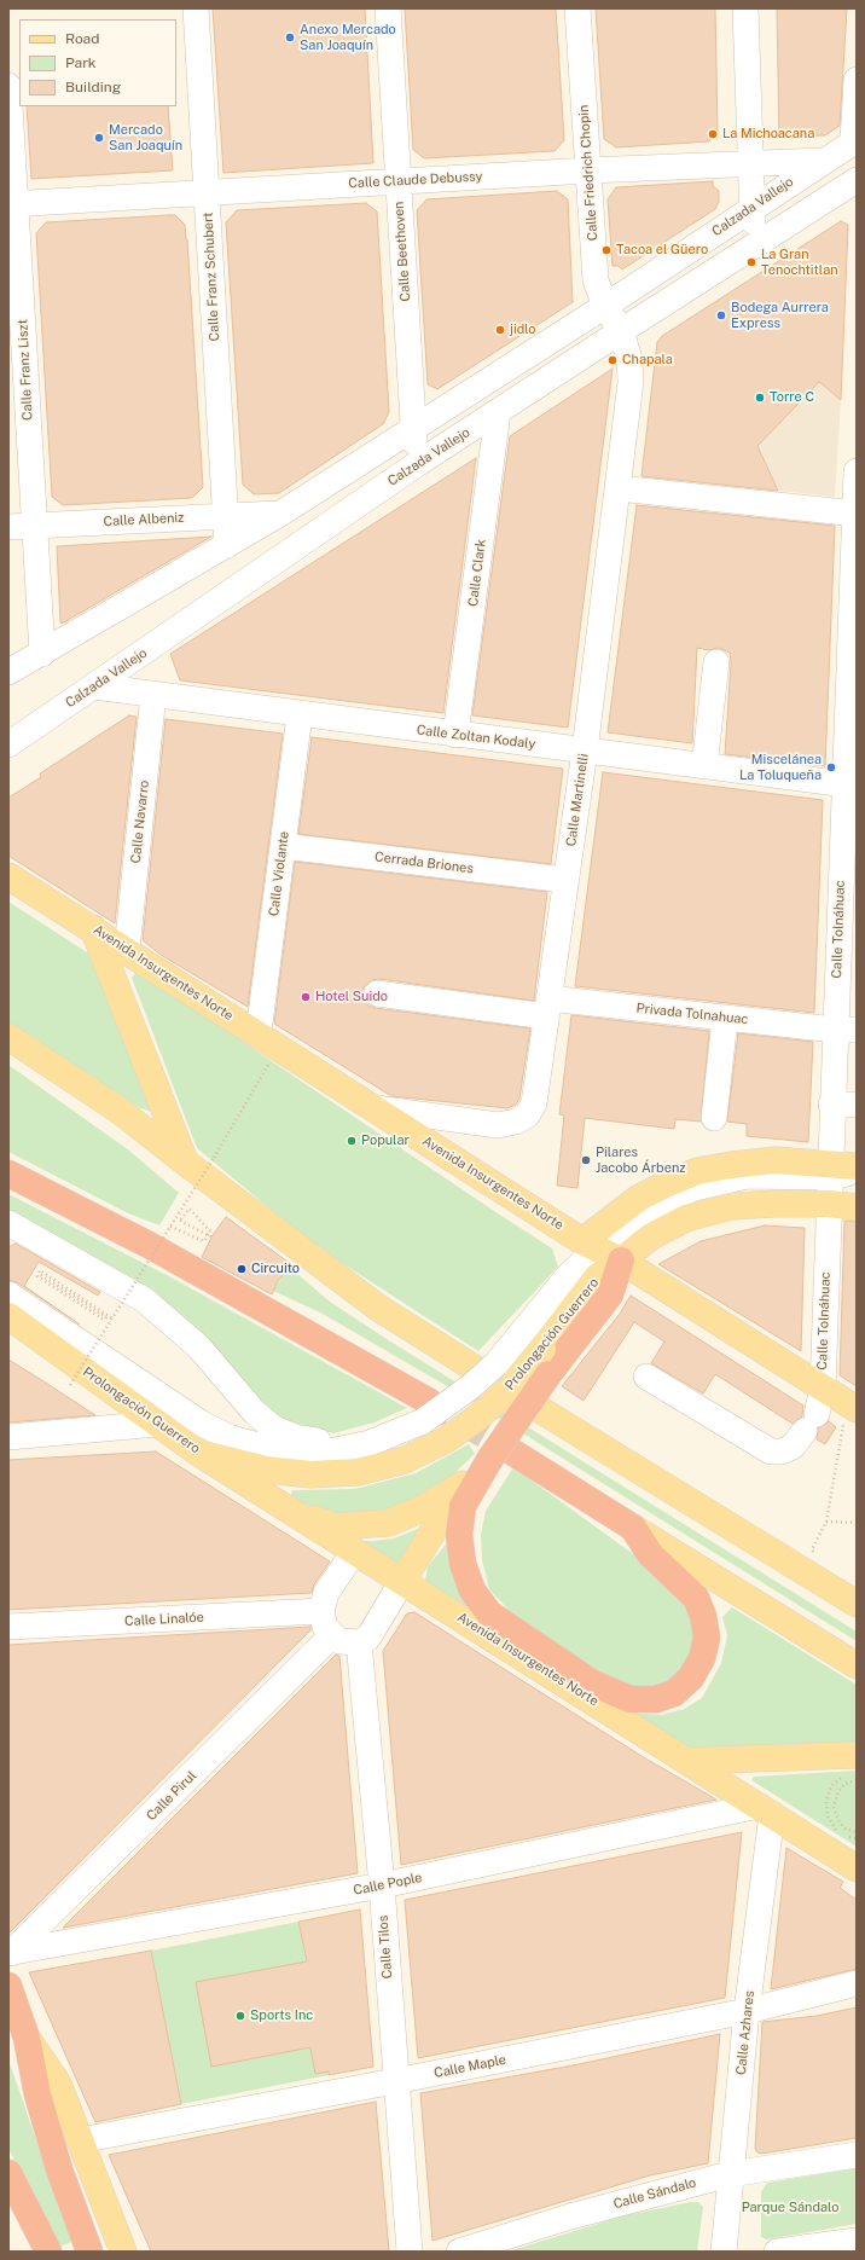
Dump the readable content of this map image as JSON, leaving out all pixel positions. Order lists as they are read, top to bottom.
{
  "streets": {
    "main road": ["Avenida Insurgentes Norte", "Prolongación Guerrero"],
    "street": [
      "Calle Friedrich Chopin",
      "Calle Claude Debussy",
      "Calzada Vallejo",
      "Calle Beethoven",
      "Calle Franz Schubert",
      "Calle Franz Liszt",
      "Calle Albeniz",
      "Calle Clark",
      "Calle Zoltan Kodaly",
      "Calle Martinelli",
      "Calle Navarro",
      "Cerrada Briones",
      "Calle Violante",
      "Calle Tolnáhuac",
      "Privada Tolnahuac",
      "Calle Linalóe",
      "Calle Pirul",
      "Calle Pople",
      "Calle Tilos",
      "Calle Azhares",
      "Calle Maple",
      "Calle Sándalo"
    ]
  },
  "crossings": [
    ["Calle Friedrich Chopin", "Calle Claude Debussy"],
    ["Calle Friedrich Chopin", "Calzada Vallejo"],
    ["Calle Friedrich Chopin", "Calle Martinelli"],
    ["Calle Claude Debussy", "Calzada Vallejo"],
    ["Calle Claude Debussy", "Calle Beethoven"],
    ["Calle Claude Debussy", "Calle Franz Schubert"],
    ["Calle Claude Debussy", "Calle Franz Liszt"],
    ["Calzada Vallejo", "Calle Beethoven"],
    ["Calzada Vallejo", "Calle Franz Schubert"],
    ["Calzada Vallejo", "Calle Franz Liszt"],
    ["Calzada Vallejo", "Calle Albeniz"],
    ["Calzada Vallejo", "Calle Clark"],
    ["Calzada Vallejo", "Calle Zoltan Kodaly"],
    ["Calzada Vallejo", "Calle Martinelli"],
    ["Calle Franz Schubert", "Calle Albeniz"],
    ["Calle Franz Liszt", "Calle Albeniz"],
    ["Calle Clark", "Calle Zoltan Kodaly"],
    ["Calle Zoltan Kodaly", "Calle Martinelli"],
    ["Calle Zoltan Kodaly", "Calle Navarro"],
    ["Calle Zoltan Kodaly", "Calle Violante"],
    ["Calle Zoltan Kodaly", "Calle Tolnáhuac"],
    ["Calle Martinelli", "Cerrada Briones"],
    ["Calle Martinelli", "Avenida Insurgentes Norte"],
    ["Calle Martinelli", "Privada Tolnahuac"],
    ["Calle Navarro", "Avenida Insurgentes Norte"],
    ["Cerrada Briones", "Calle Violante"],
    ["Calle Violante", "Avenida Insurgentes Norte"],
    ["Calle Tolnáhuac", "Avenida Insurgentes Norte"],
    ["Calle Tolnáhuac", "Privada Tolnahuac"],
    ["Calle Tolnáhuac", "Prolongación Guerrero"],
    ["Avenida Insurgentes Norte", "Prolongación Guerrero"],
    ["Avenida Insurgentes Norte", "Calle Pople"],
    ["Avenida Insurgentes Norte", "Calle Azhares"],
    ["Calle Pirul", "Calle Pople"],
    ["Calle Pople", "Calle Tilos"],
    ["Calle Pople", "Calle Azhares"],
    ["Calle Tilos", "Calle Maple"],
    ["Calle Azhares", "Calle Maple"],
    ["Calle Azhares", "Calle Sándalo"]
  ],
  "parks": ["Parque Sándalo"],
  "places": [
    "Anexo Mercado San Joaquín",
    "La Michoacana",
    "Mercado San Joaquín",
    "Tacoa el Güero",
    "La Gran Tenochtitlan",
    "Bodega Aurrera Express",
    "jidlo",
    "Chapala",
    "Torre C",
    "Miscelánea La Toluqueña",
    "Hotel Suido",
    "Popular",
    "Pilares Jacobo Árbenz",
    "Circuito",
    "Sports Inc"
  ],
  "legend": ["Road", "Park", "Building"]
}
